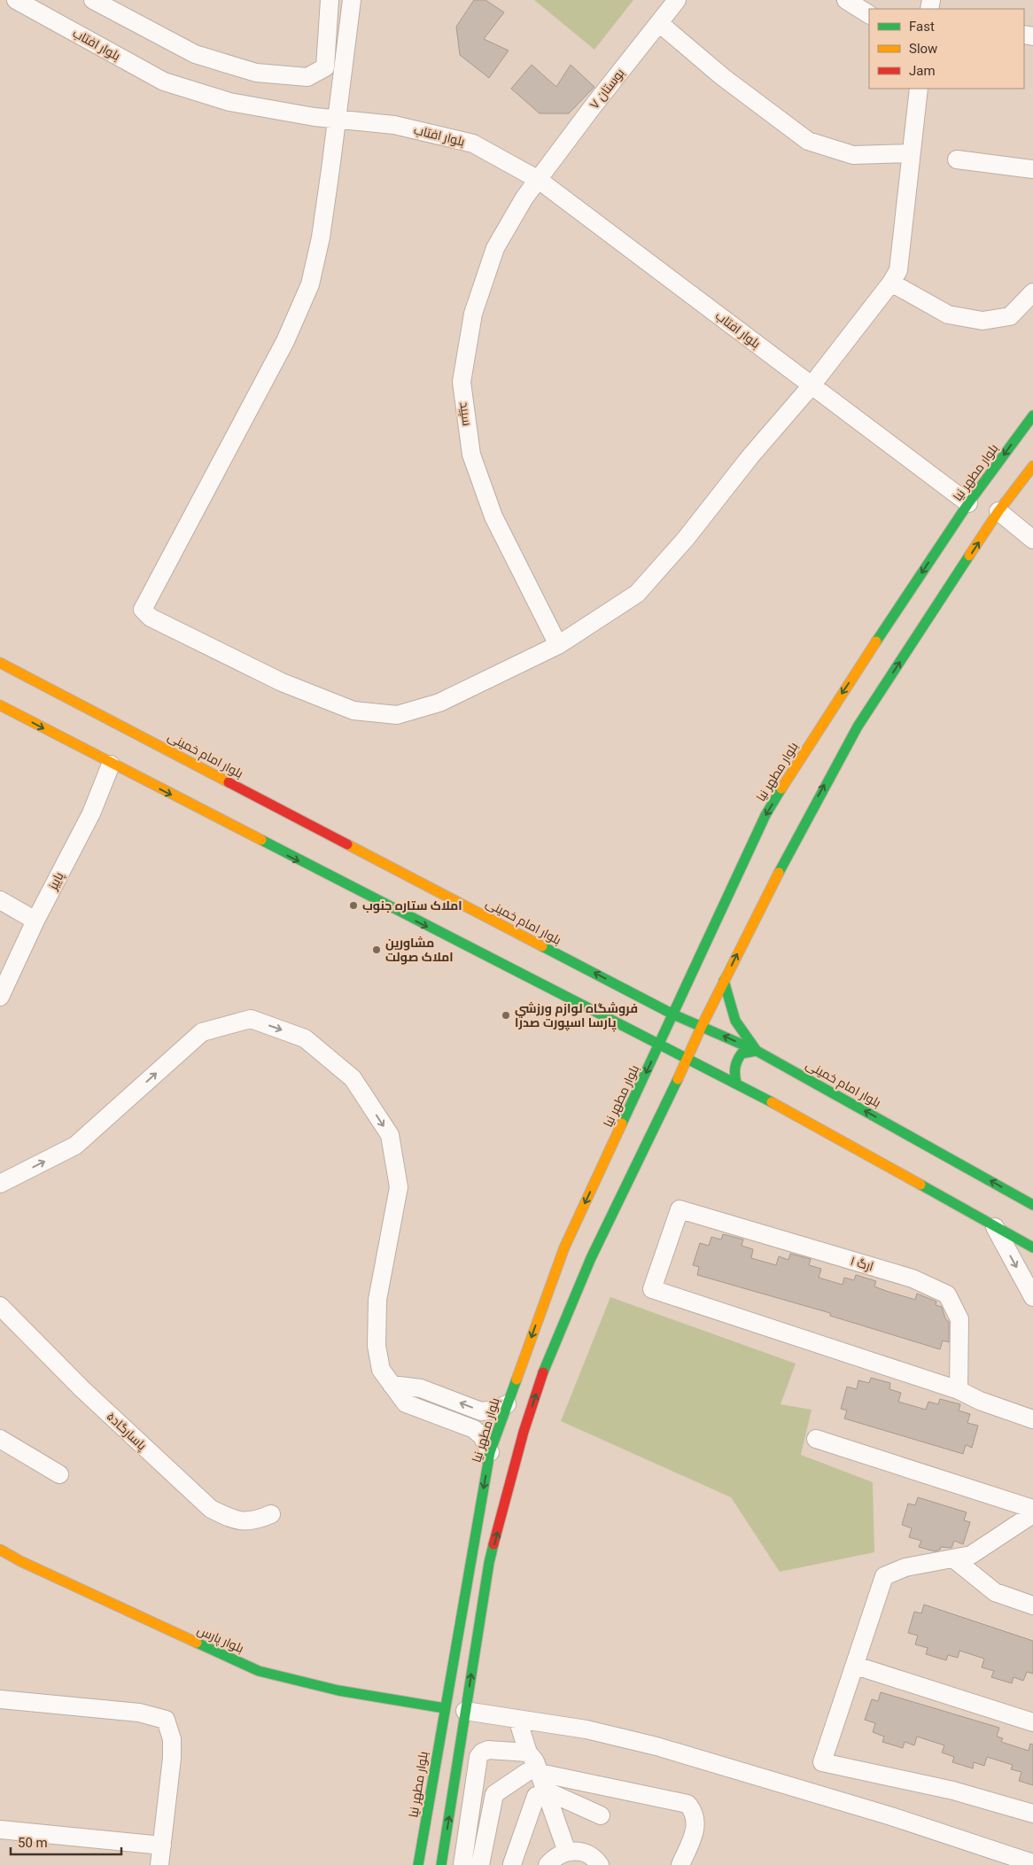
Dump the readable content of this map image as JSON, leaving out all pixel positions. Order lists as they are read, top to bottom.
{
  "streets": {
    "main road": ["بلوار مطهر نیا", "بلوار امام خمینی", "بلوار پارس"],
    "street": [
      "بلوار افتاب",
      "بوستان ۷",
      "سپید",
      "پاییز",
      "ارگ ۱",
      "پاسارگاد۵"
    ]
  },
  "crossings": [
    ["بلوار افتاب", "بوستان ۷"],
    ["بلوار افتاب", "سپید"],
    ["بلوار افتاب", "بلوار مطهر نیا"],
    ["بوستان ۷", "سپید"],
    ["بلوار مطهر نیا", "بلوار امام خمینی"],
    ["بلوار مطهر نیا", "بلوار پارس"]
  ],
  "places": ["املاک ستاره جنوب", "مشاورین املاک صولت", "فروشگاه لوازم ورزشي پارسا اسپورت صدرا"],
  "legend": ["Fast", "Slow", "Jam"],
  "scale_bar": "50 m"
}
